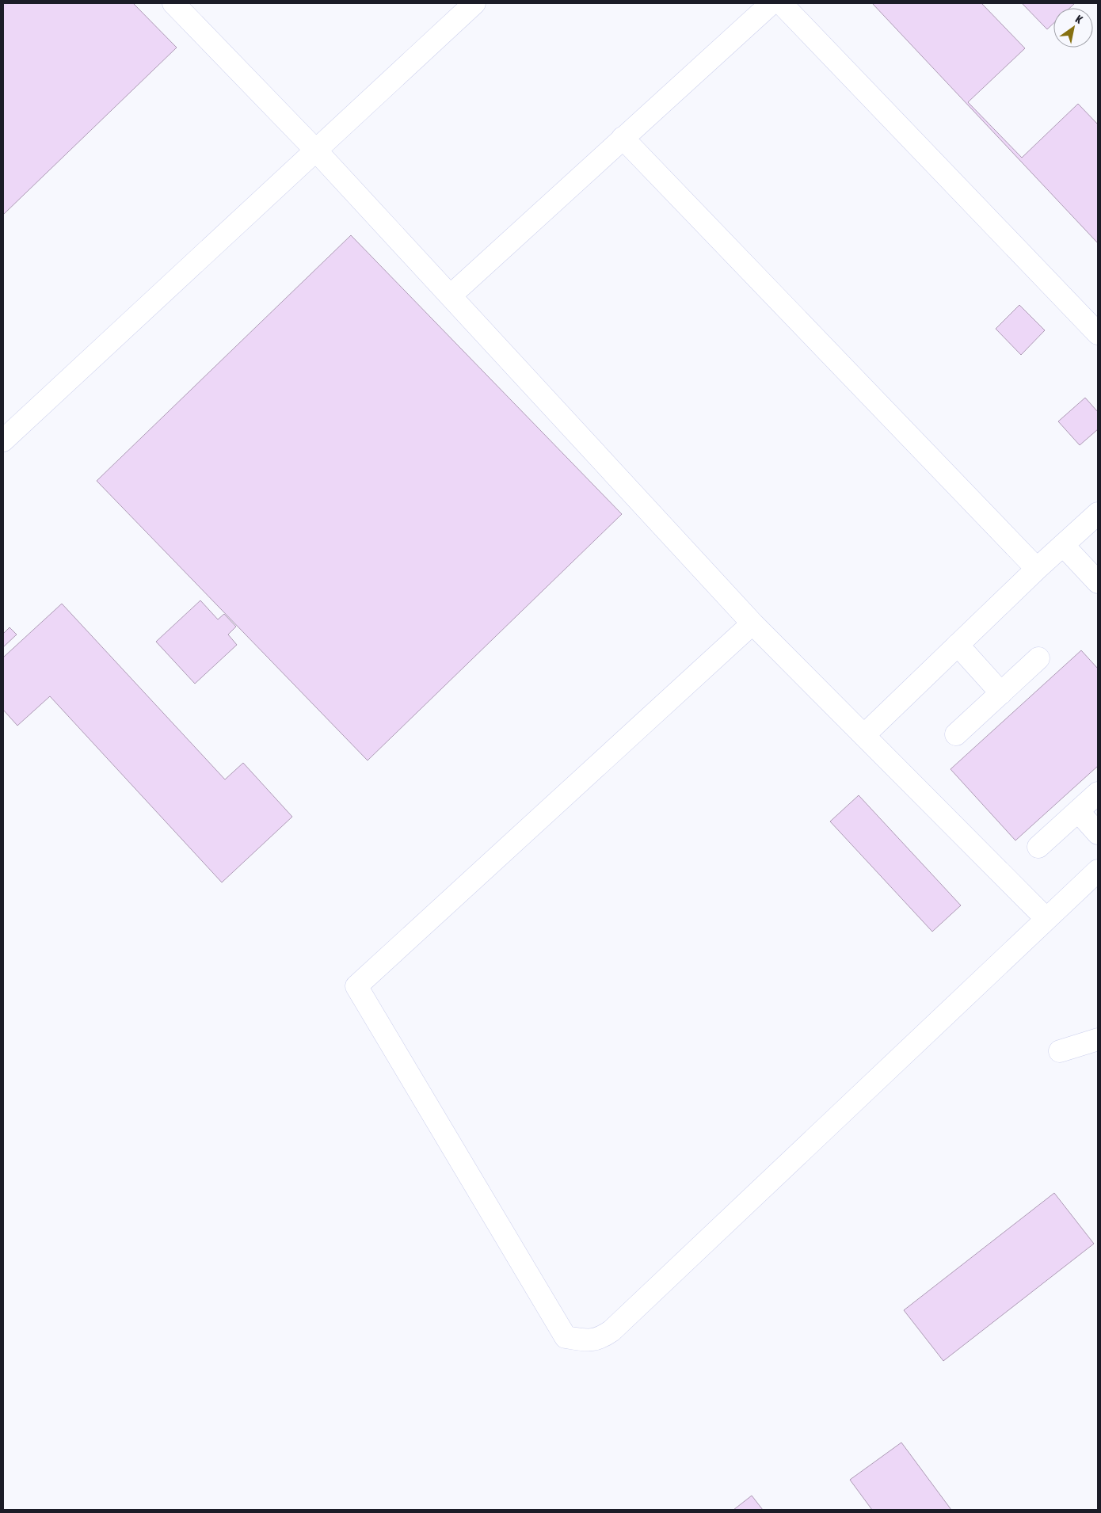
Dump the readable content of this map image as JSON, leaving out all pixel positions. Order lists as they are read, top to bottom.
{
  "north": "top right"
}
